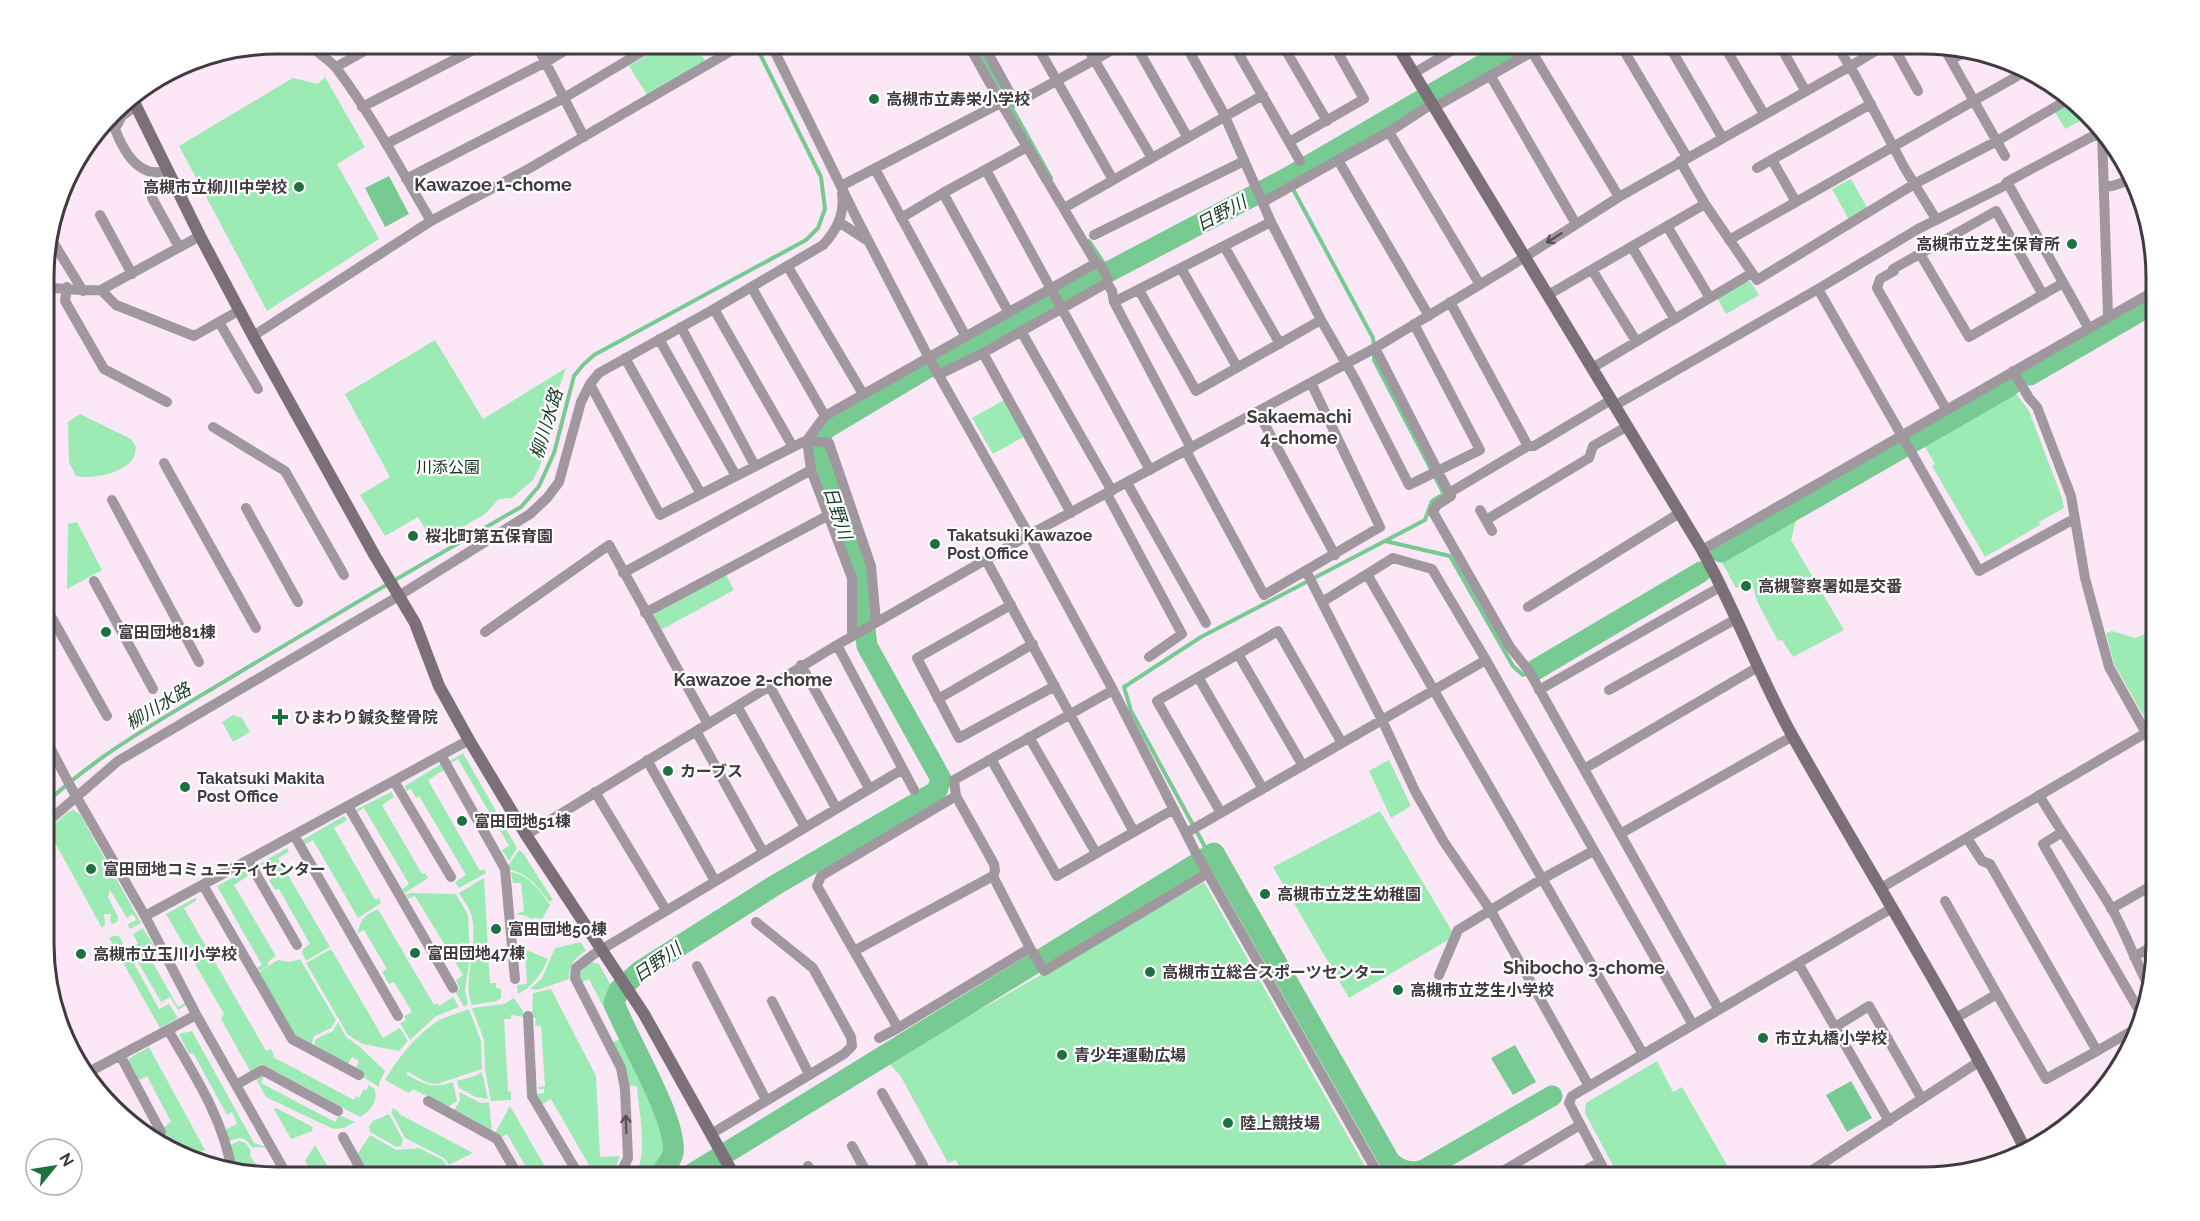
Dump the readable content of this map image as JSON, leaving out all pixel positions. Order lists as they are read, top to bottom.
{
  "districts": [
    "Kawazoe 1-chome",
    "Sakaemachi 4-chome",
    "Kawazoe 2-chome",
    "Shibocho 3-chome"
  ],
  "water": ["日野川", "柳川水路"],
  "parks": ["川添公園"],
  "places": {
    "other": [
      "高槻市立寿栄小学校",
      "高槻市立柳川中学校",
      "高槻市立芝生保育所",
      "桜北町第五保育園",
      "Takatsuki Kawazoe Post Office",
      "高槻警察署如是交番",
      "富田団地81棟",
      "カーブス",
      "Takatsuki Makita Post Office",
      "富田団地51棟",
      "富田団地コミュニティセンター",
      "高槻市立芝生幼稚園",
      "富田団地50棟",
      "富田団地47棟",
      "高槻市立玉川小学校",
      "高槻市立総合スポーツセンター",
      "高槻市立芝生小学校",
      "市立丸橋小学校",
      "青少年運動広場",
      "陸上競技場"
    ],
    "health": ["ひまわり鍼灸整骨院"]
  },
  "north": "top right"
}
